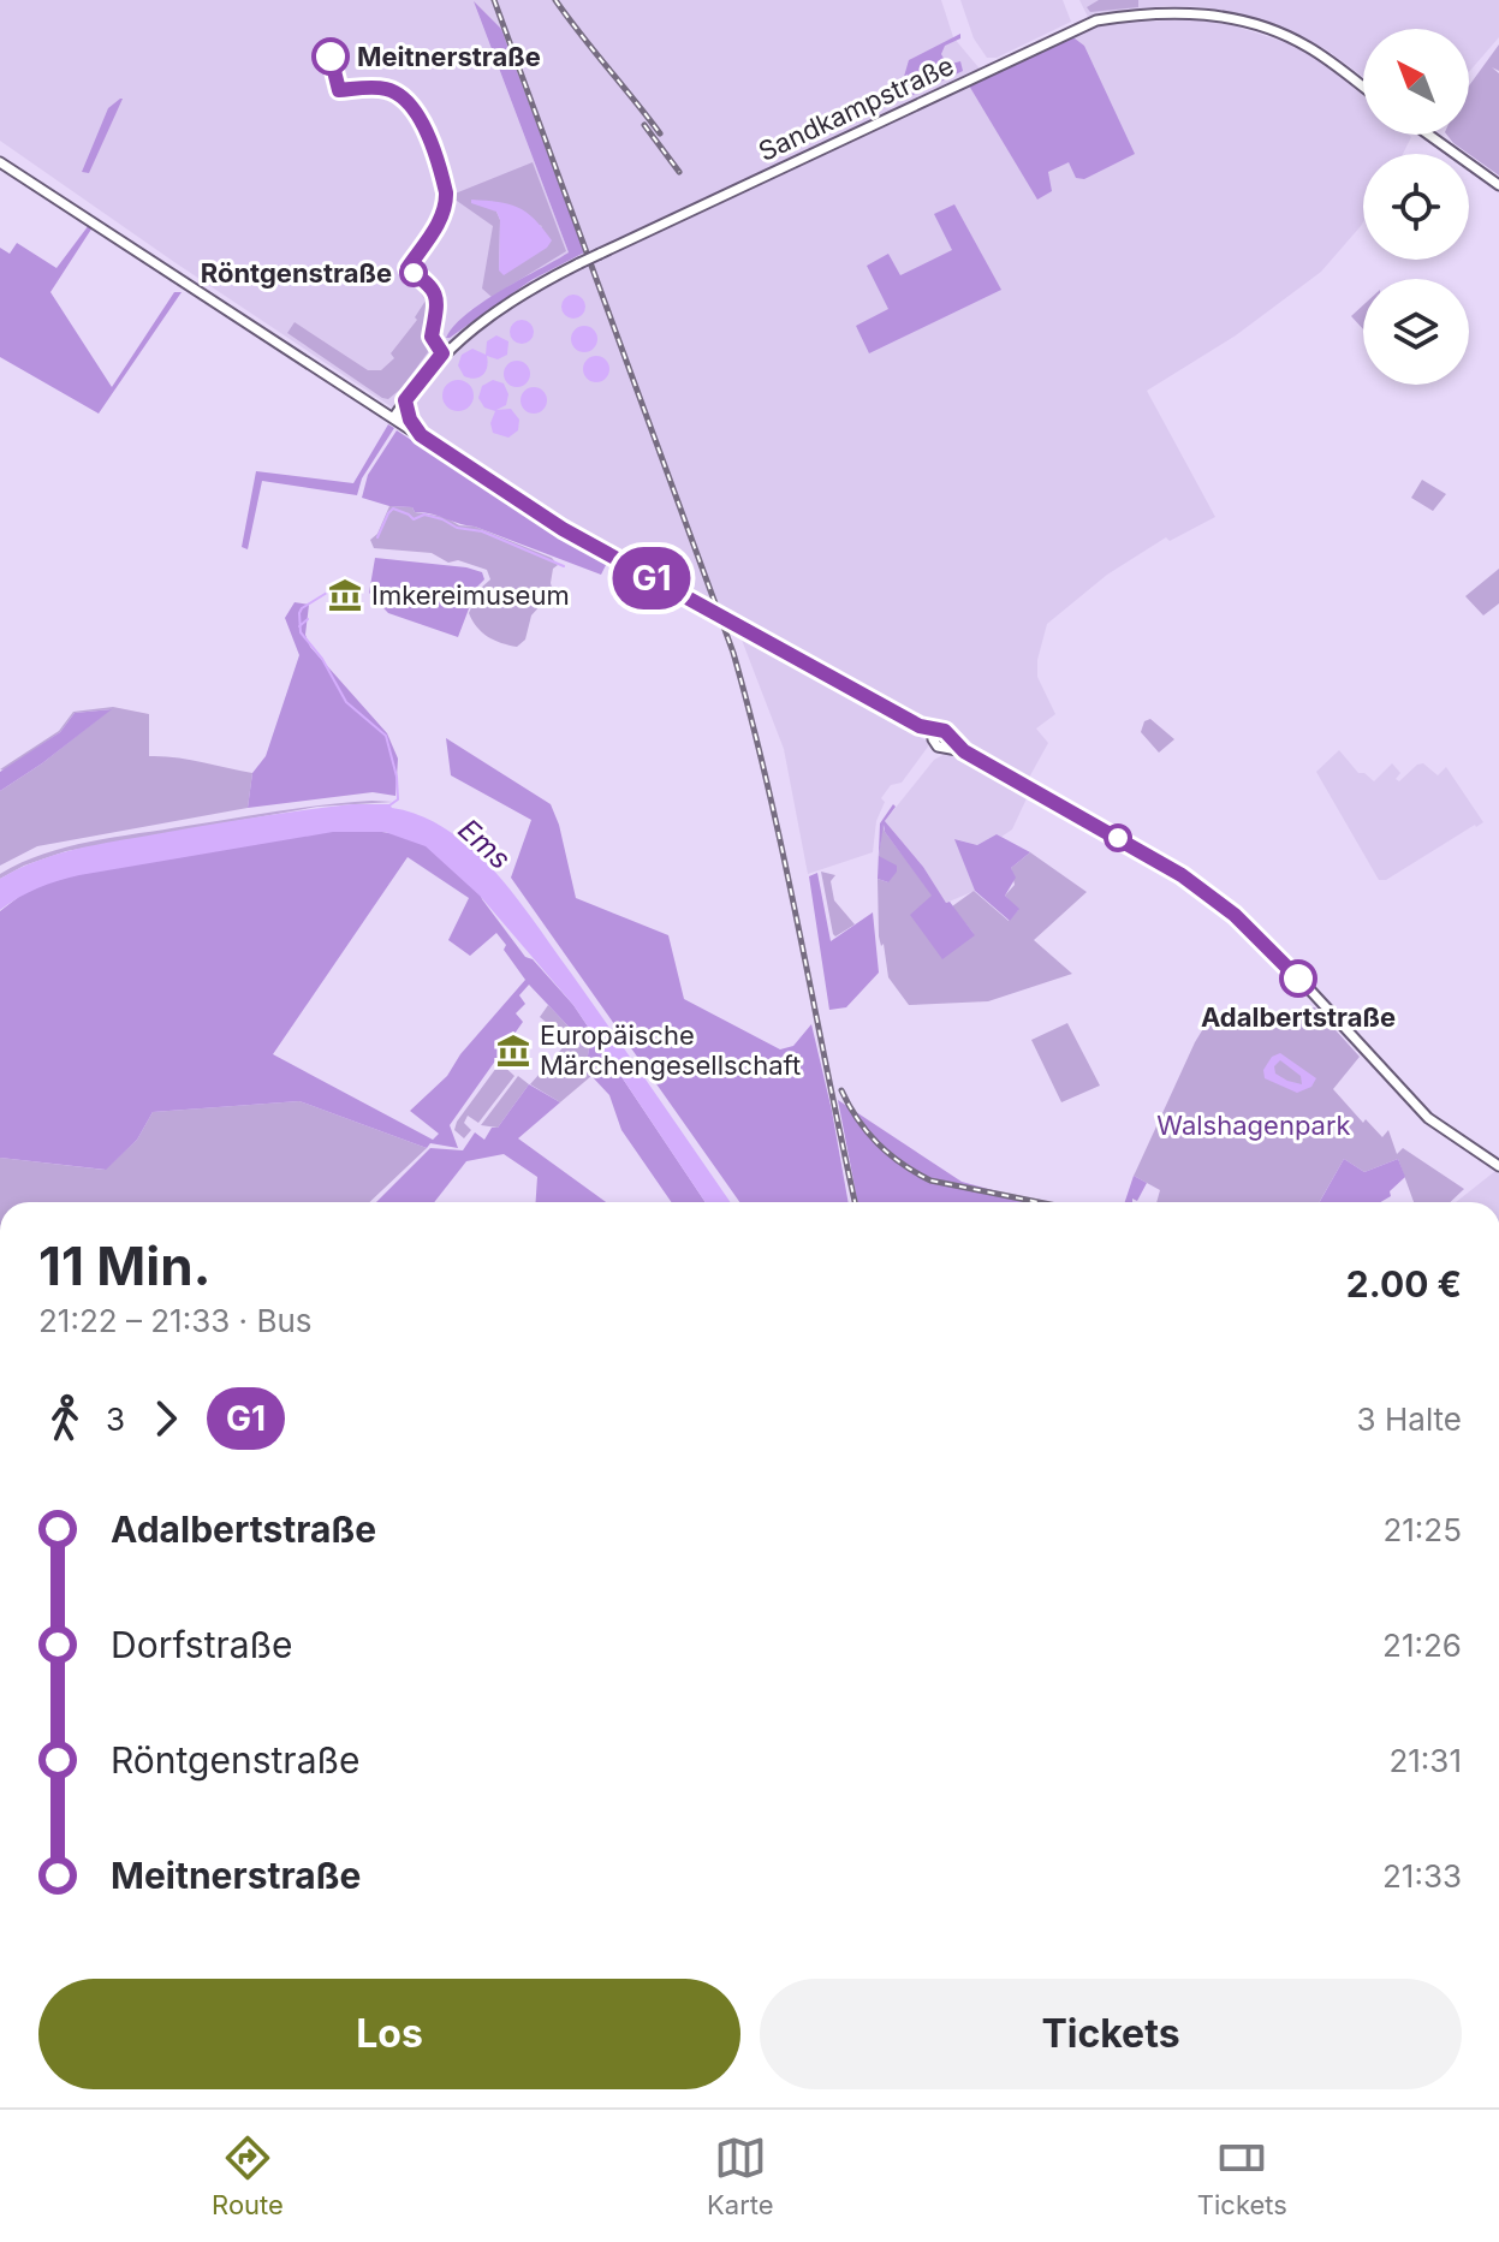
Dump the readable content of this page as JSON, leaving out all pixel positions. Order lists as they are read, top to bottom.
{
  "streets": {
    "main road": ["Sandkampstraße"]
  },
  "water": ["Ems"],
  "parks": ["Walshagenpark"],
  "places": {
    "other": ["Meitnerstraße", "Röntgenstraße", "Adalbertstraße"],
    "museum": ["Imkereimuseum", "Europäische Märchengesellschaft"]
  },
  "lines": ["bus line G1"],
  "north": "top left",
  "page": {
    "on_map": "G1",
    "heading": ["11 Min.", "21:22 – 21:33 · Bus", "2.00 €"],
    "legs": ["3", "G1", "3 Halte"],
    "list": [
      {
        "name": "Adalbertstraße",
        "value": "21:25"
      },
      {
        "name": "Dorfstraße",
        "value": "21:26"
      },
      {
        "name": "Röntgenstraße",
        "value": "21:31"
      },
      {
        "name": "Meitnerstraße",
        "value": "21:33"
      }
    ],
    "buttons": ["Los", "Tickets"],
    "tabs": ["Route", "Karte", "Tickets"]
  }
}
